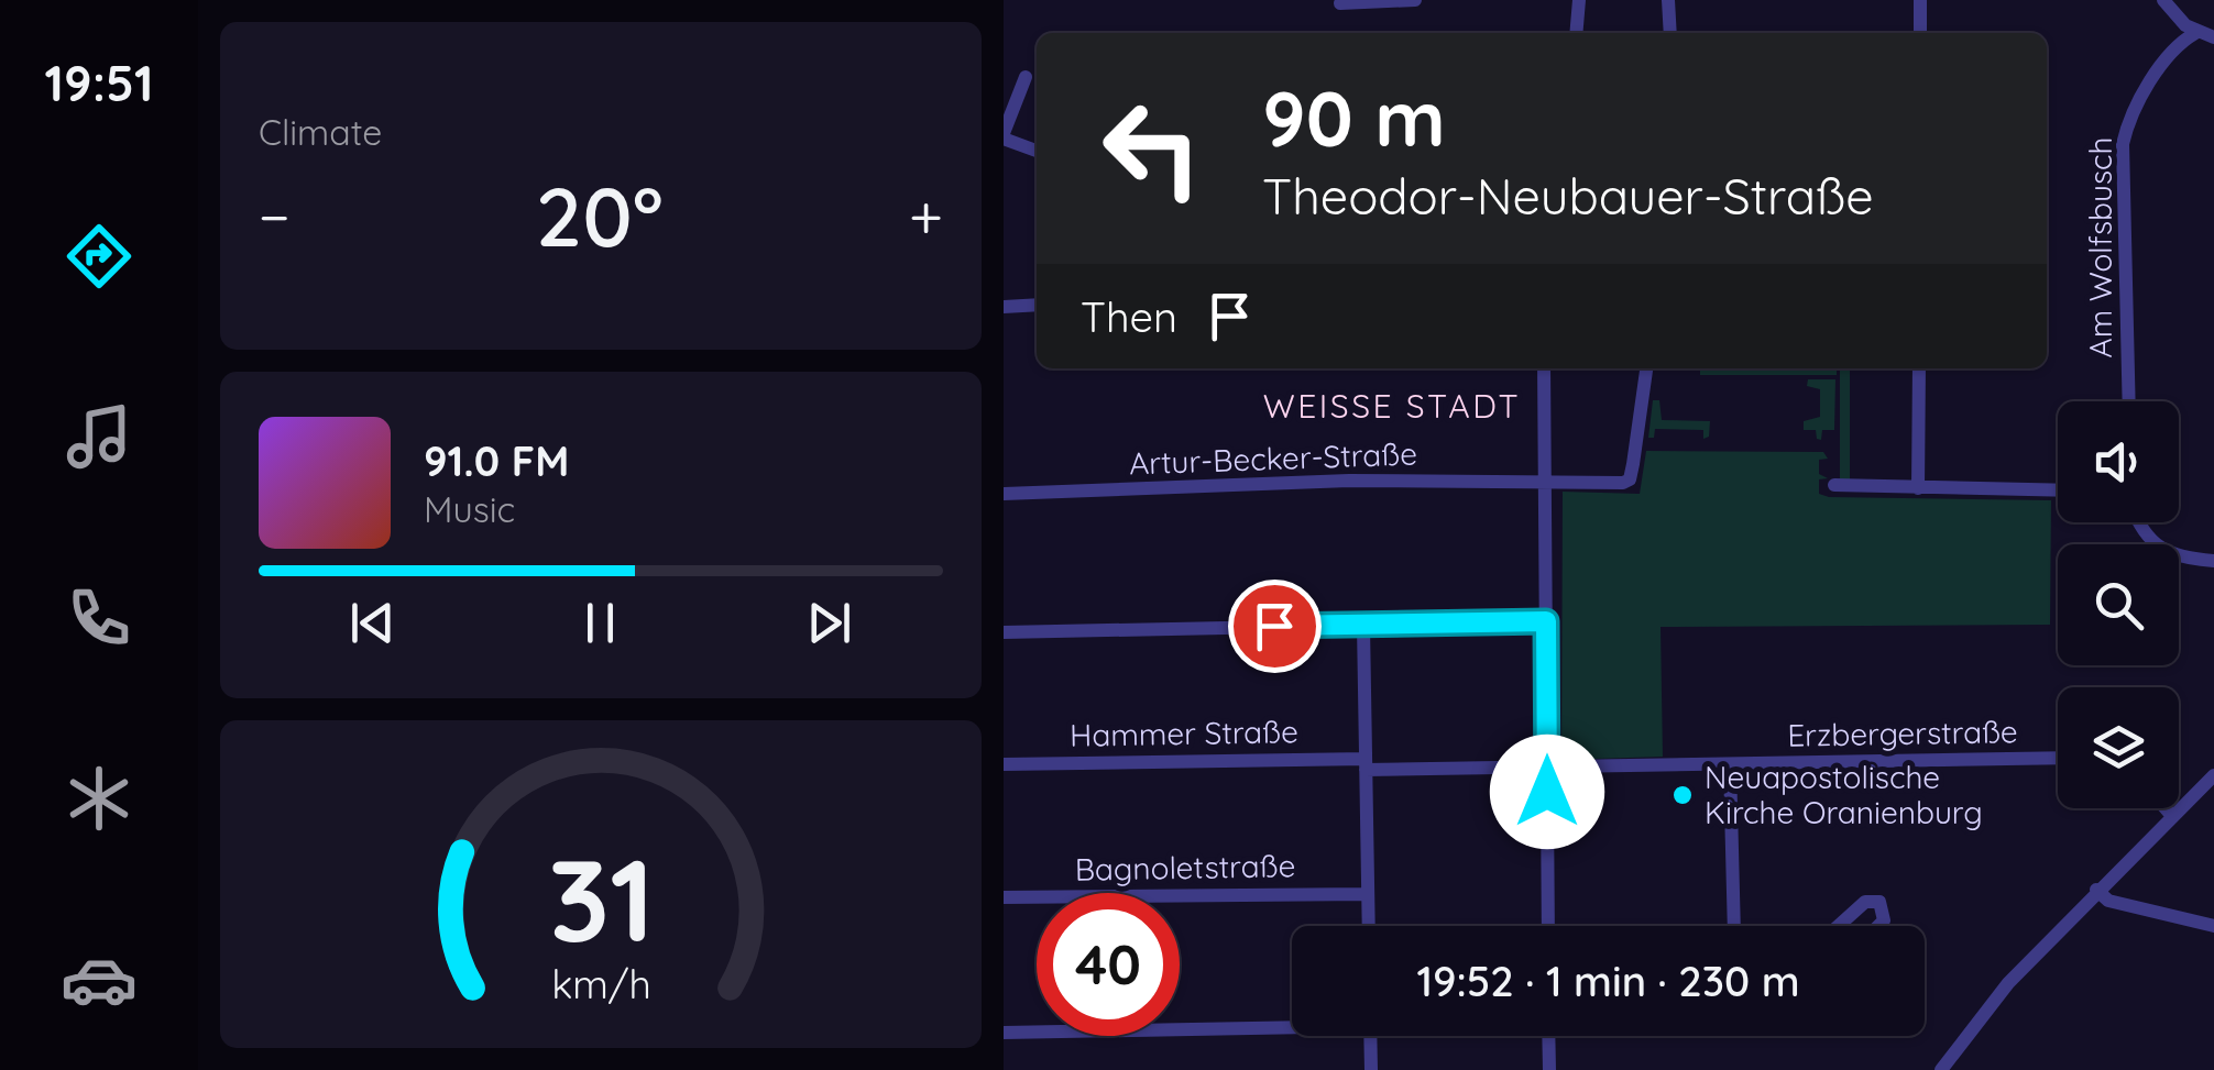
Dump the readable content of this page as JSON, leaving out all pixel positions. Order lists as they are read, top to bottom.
{
  "streets": {
    "street": [
      "Am Wolfsbusch",
      "Artur-Becker-Straße",
      "Hammer Straße",
      "Erzbergerstraße",
      "Bagnoletstraße"
    ]
  },
  "crossings": [
    ["Hammer Straße", "Erzbergerstraße"]
  ],
  "districts": ["WEISSE STADT"],
  "places": ["Neuapostolische Kirche Oranienburg"],
  "page": {
    "tabs": "19:51",
    "tile": "Climate",
    "turn": ["90 m", "Theodor-Neubauer-Straße"],
    "heat": ["−", "20°", "+"],
    "then": "Then",
    "song": ["91.0 FM", "Music"],
    "limit": "40",
    "trip": "19:52 · 1 min · 230 m",
    "gauge": ["31", "km/h"]
  }
}
